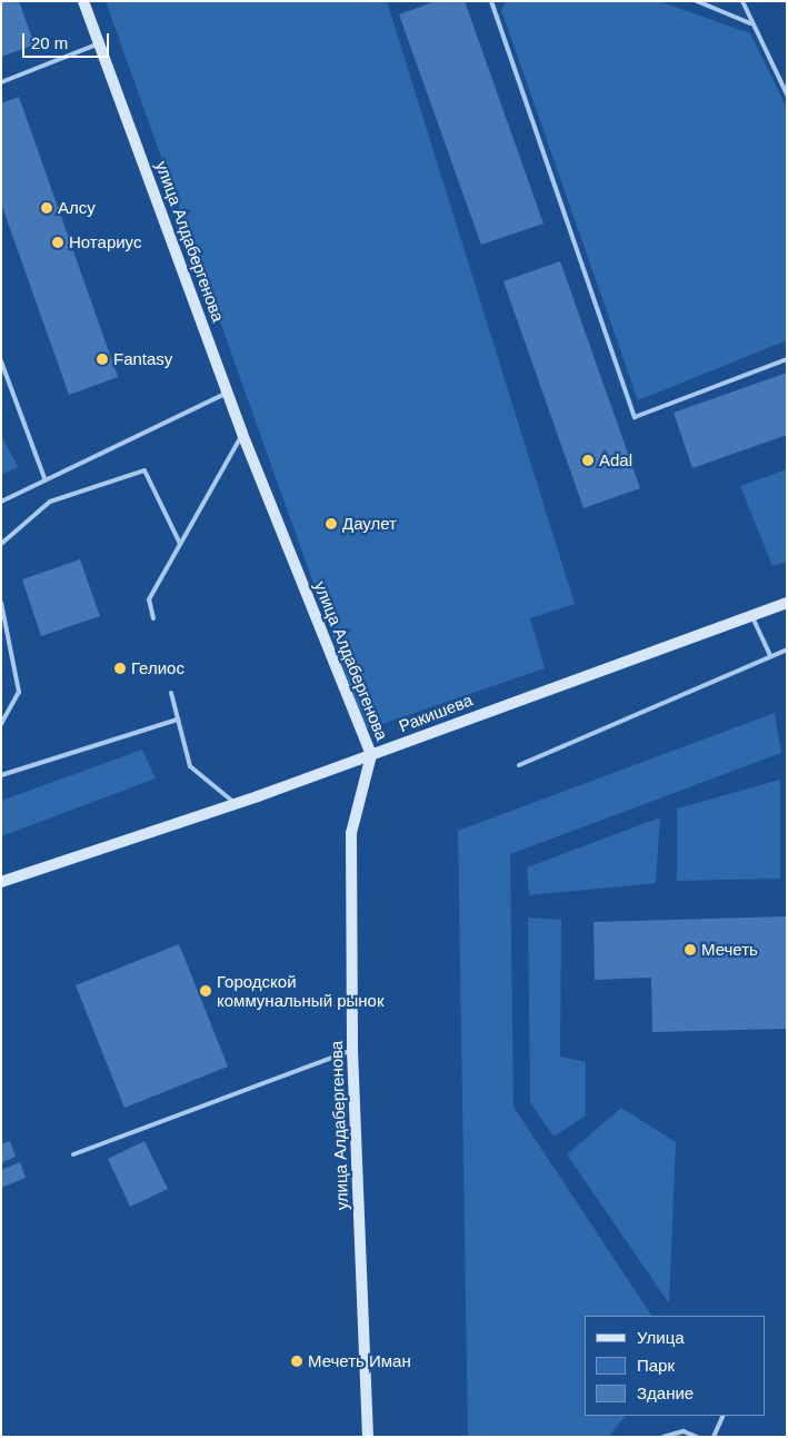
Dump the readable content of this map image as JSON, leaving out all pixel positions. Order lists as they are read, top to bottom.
{
  "streets": {
    "street": ["улица Алдабергенова", "Ракишева"]
  },
  "crossings": [
    ["улица Алдабергенова", "Ракишева"]
  ],
  "places": [
    "Алсу",
    "Нотариус",
    "Fantasy",
    "Adal",
    "Даулет",
    "Гелиос",
    "Мечеть",
    "Городской коммунальный рынок",
    "Мечеть Иман"
  ],
  "legend": ["Улица", "Парк", "Здание"],
  "scale_bar": "20 m"
}
